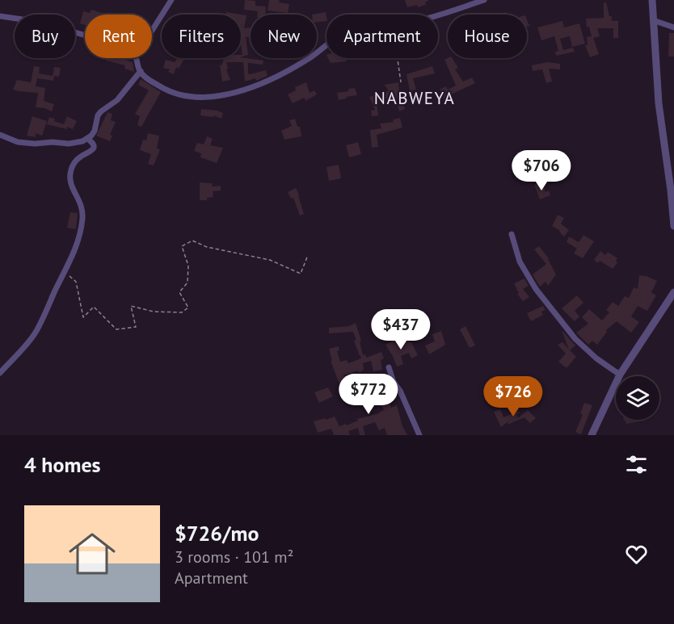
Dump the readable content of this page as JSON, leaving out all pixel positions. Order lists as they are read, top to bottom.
{
  "districts": ["NABWEYA"],
  "page": {
    "chip": [
      "Buy",
      "Rent",
      "Filters",
      "New",
      "Apartment",
      "House"
    ],
    "price": [
      "$706",
      "$437",
      "$772",
      "$726"
    ],
    "heading": "4 homes",
    "list": [
      {
        "name": "$726/mo",
        "note": "3 rooms · 101 m² · Apartment"
      }
    ]
  }
}
